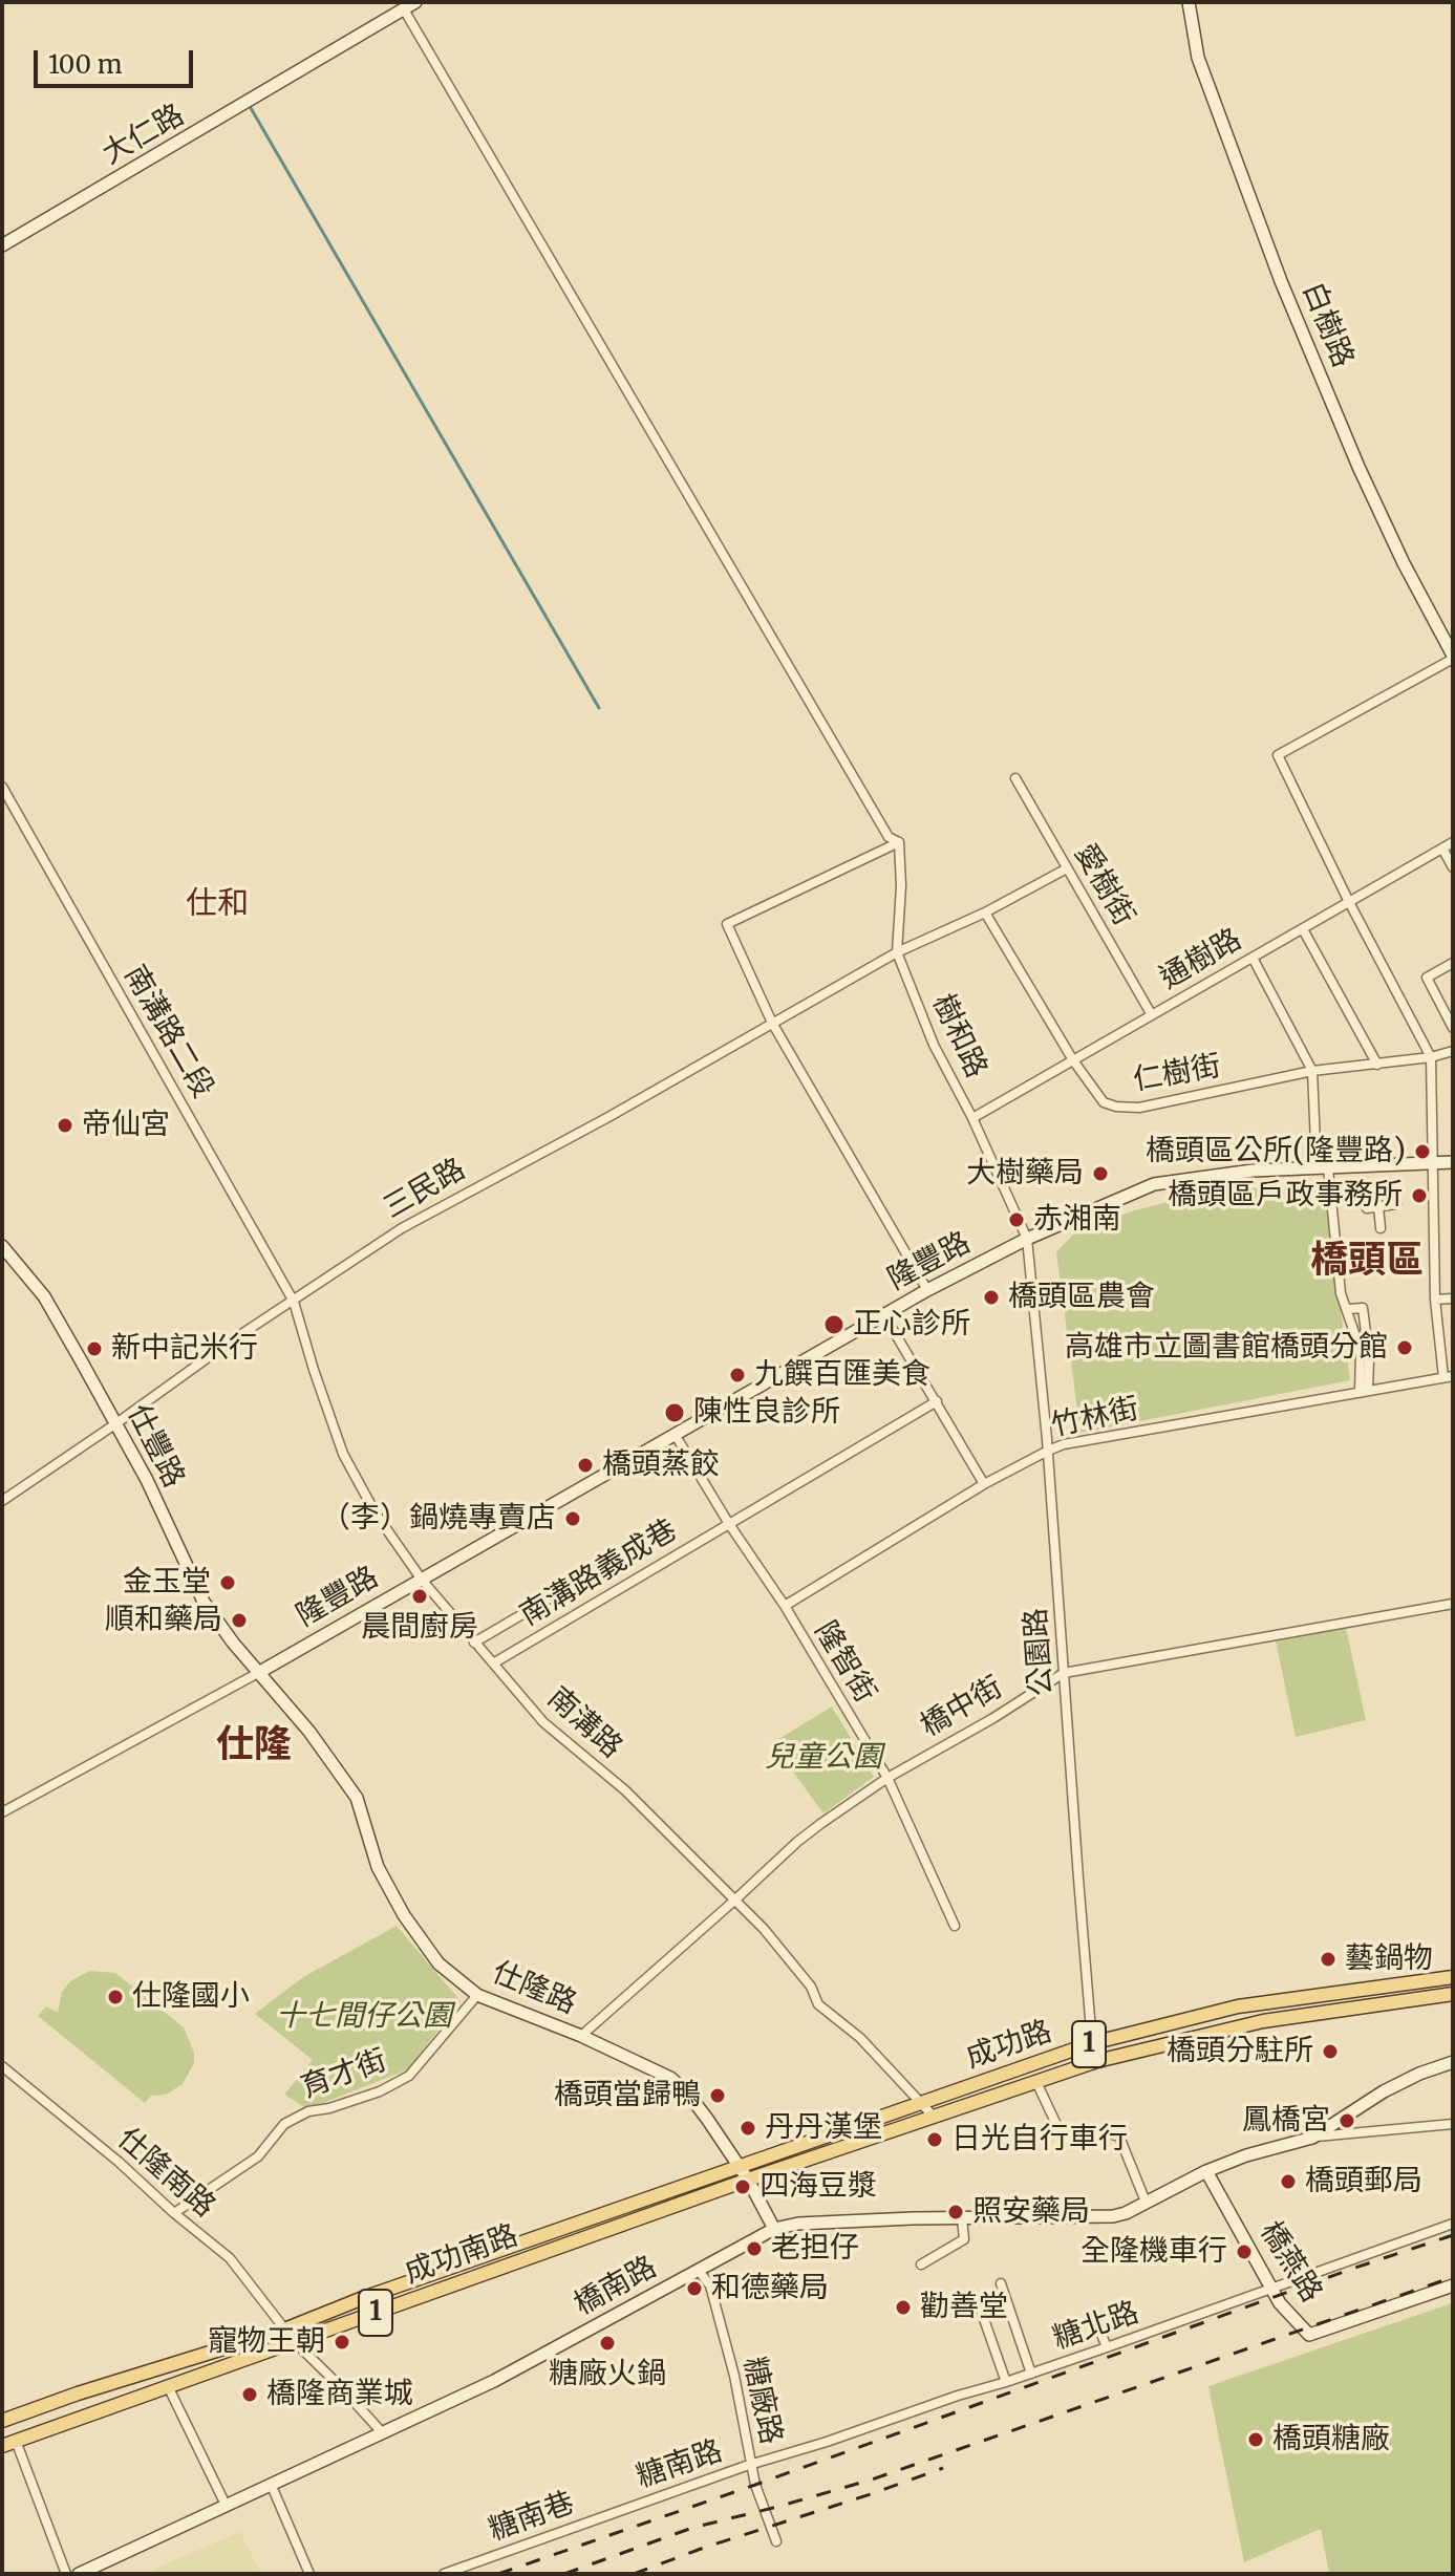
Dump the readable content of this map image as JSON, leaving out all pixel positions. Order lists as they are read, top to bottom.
{
  "streets": {
    "main road": ["1", "成功路", "成功南路"],
    "street": [
      "大仁路",
      "白樹路",
      "愛樹街",
      "通樹路",
      "南溝路二段",
      "樹和路",
      "仁樹街",
      "三民路",
      "隆豐路",
      "竹林街",
      "仕豐路",
      "南溝路義成巷",
      "公園路",
      "隆智街",
      "橋中街",
      "南溝路",
      "仕隆路",
      "育才街",
      "仕隆南路",
      "橋燕路",
      "橋南路",
      "糖北路",
      "糖廠路",
      "糖南路",
      "糖南巷"
    ]
  },
  "crossings": [
    ["愛樹街", "通樹路"],
    ["愛樹街", "三民路"],
    ["通樹路", "樹和路"],
    ["通樹路", "仁樹街"],
    ["南溝路二段", "三民路"],
    ["南溝路二段", "南溝路"],
    ["樹和路", "三民路"],
    ["樹和路", "隆豐路"],
    ["樹和路", "公園路"],
    ["仁樹街", "三民路"],
    ["三民路", "仕豐路"],
    ["三民路", "南溝路"],
    ["隆豐路", "仕豐路"],
    ["隆豐路", "公園路"],
    ["隆豐路", "隆智街"],
    ["隆豐路", "南溝路"],
    ["隆豐路", "仕隆路"],
    ["竹林街", "公園路"],
    ["竹林街", "隆智街"],
    ["仕豐路", "仕隆路"],
    ["南溝路義成巷", "隆智街"],
    ["南溝路義成巷", "南溝路"],
    ["公園路", "橋中街"],
    ["公園路", "成功路"],
    ["隆智街", "橋中街"],
    ["橋中街", "南溝路"],
    ["橋中街", "仕隆路"],
    ["南溝路", "成功路"],
    ["仕隆路", "成功路"],
    ["仕隆路", "育才街"],
    ["仕隆路", "成功南路"],
    ["仕隆路", "橋南路"],
    ["成功路", "成功南路"],
    ["育才街", "仕隆南路"],
    ["仕隆南路", "成功南路"],
    ["仕隆南路", "橋南路"],
    ["橋燕路", "橋南路"],
    ["橋燕路", "糖北路"],
    ["橋南路", "糖廠路"],
    ["糖北路", "糖廠路"],
    ["糖北路", "糖南路"],
    ["糖廠路", "糖南路"],
    ["糖南路", "糖南巷"]
  ],
  "districts": ["仕和", "橋頭區", "仕隆"],
  "parks": ["兒童公園", "十七間仔公園"],
  "places": [
    "帝仙宮",
    "橋頭區公所(隆豐路)",
    "大樹藥局",
    "橋頭區戶政事務所",
    "赤湘南",
    "橋頭區農會",
    "正心診所",
    "高雄市立圖書館橋頭分館",
    "新中記米行",
    "九饌百匯美食",
    "陳性良診所",
    "橋頭蒸餃",
    "（李）鍋燒專賣店",
    "金玉堂",
    "晨間廚房",
    "順和藥局",
    "藝鍋物",
    "仕隆國小",
    "橋頭分駐所",
    "橋頭當歸鴨",
    "鳳橋宮",
    "丹丹漢堡",
    "日光自行車行",
    "橋頭郵局",
    "四海豆漿",
    "照安藥局",
    "老担仔",
    "全隆機車行",
    "和德藥局",
    "勸善堂",
    "寵物王朝",
    "糖廠火鍋",
    "橋隆商業城",
    "橋頭糖廠"
  ],
  "scale_bar": "100 m"
}
